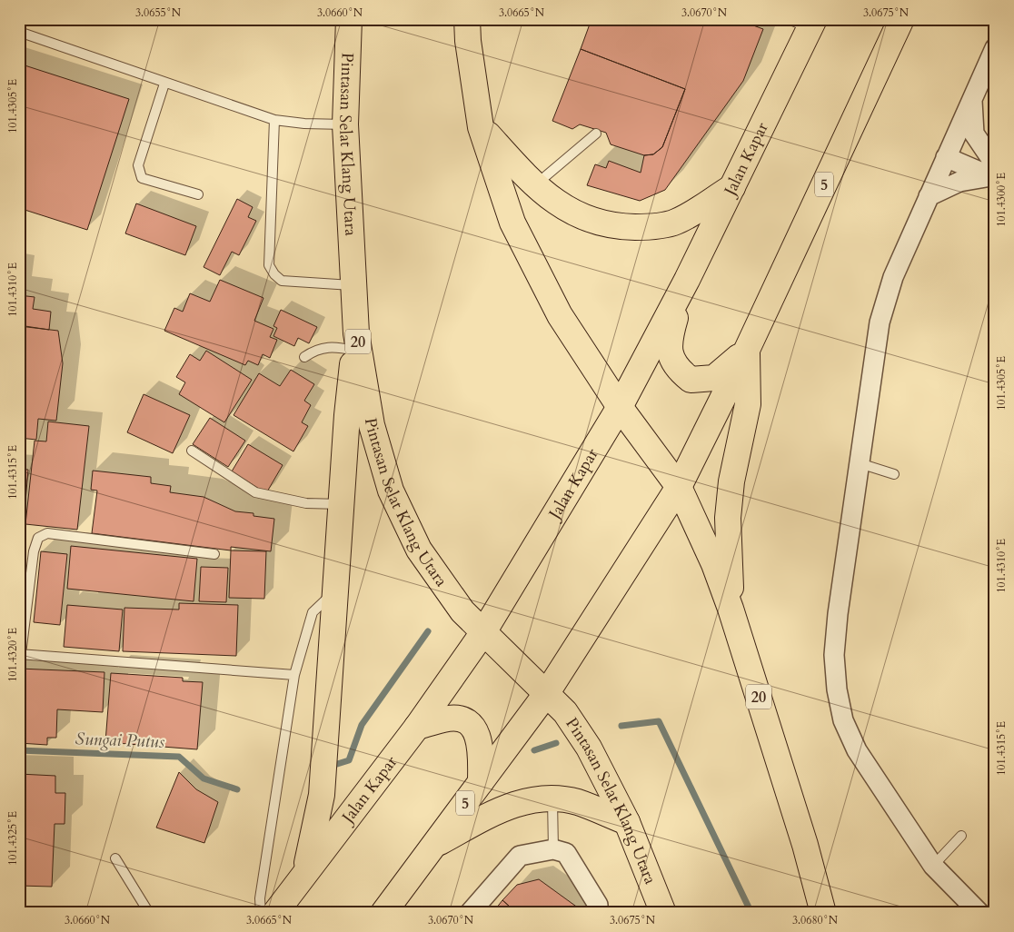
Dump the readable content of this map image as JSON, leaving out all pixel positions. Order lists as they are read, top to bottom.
{
  "streets": {
    "highway": [
      "Pintasan Selat Klang Utara",
      "Jalan Kapar",
      "5",
      "20"
    ]
  },
  "crossings": [
    ["Pintasan Selat Klang Utara", "Jalan Kapar"],
    ["Pintasan Selat Klang Utara", "5"],
    ["Jalan Kapar", "20"],
    ["5", "20"]
  ],
  "water": ["Sungai Putus"],
  "coordinates": [
    "3.0655°N",
    "3.0660°N",
    "3.0665°N",
    "3.0670°N",
    "3.0675°N",
    "101.4305°E",
    "101.4300°E",
    "101.4310°E",
    "101.4315°E",
    "101.4320°E",
    "101.4325°E",
    "3.0680°N"
  ]
}
